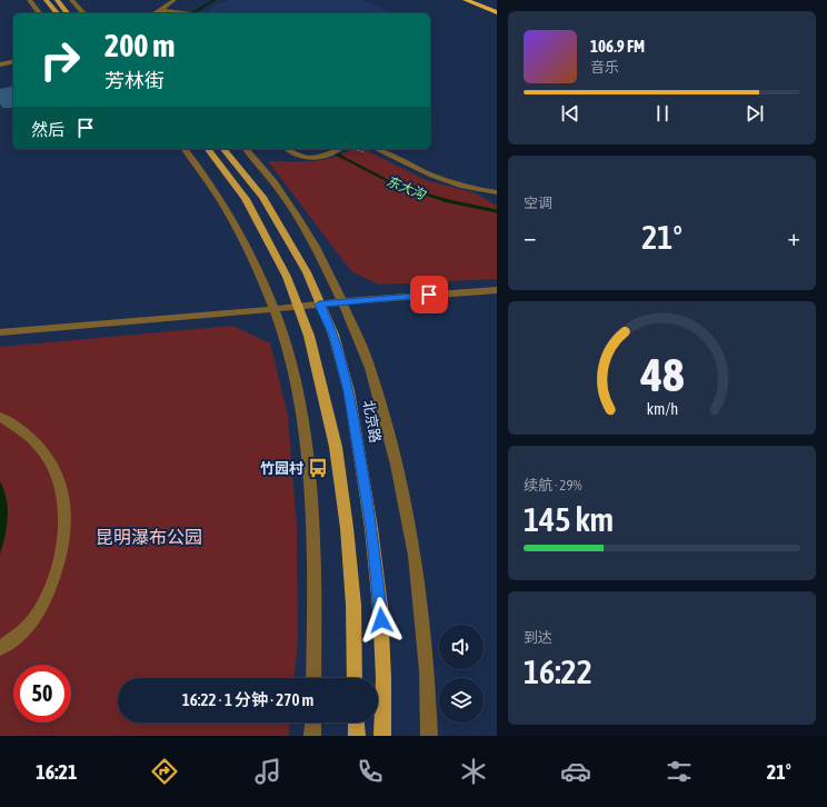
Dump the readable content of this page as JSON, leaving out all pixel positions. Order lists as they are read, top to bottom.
{
  "streets": {
    "main road": ["北京路"]
  },
  "water": ["东大沟"],
  "parks": ["昆明瀑布公园"],
  "places": {
    "bus stop": ["竹园村"]
  },
  "page": {
    "turn": ["200 m", "芳林街"],
    "song": ["106.9 FM", "音乐"],
    "then": "然后",
    "tile": [
      "空调",
      ["续航 · 29%", "145 km"],
      ["到达", "16:22"]
    ],
    "heat": ["−", "21°", "+"],
    "limit": "50",
    "trip": "16:22 · 1 分钟 · 270 m",
    "tabs": ["16:21", "21°"],
    "gauge": ["48", "km/h"]
  }
}
